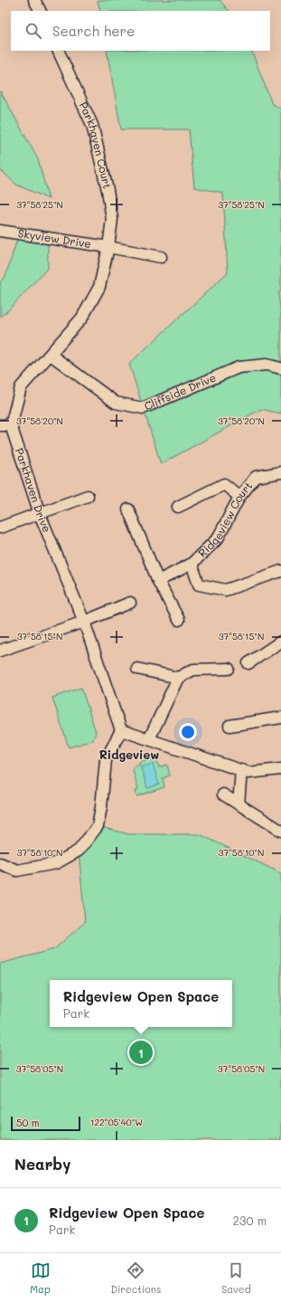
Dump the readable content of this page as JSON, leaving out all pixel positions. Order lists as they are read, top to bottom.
{
  "streets": {
    "street": [
      "Parkhaven Court",
      "Skyview Drive",
      "Cliffside Drive",
      "Parkhaven Drive",
      "Ridgeview Court"
    ]
  },
  "crossings": [
    ["Parkhaven Court", "Skyview Drive"],
    ["Parkhaven Court", "Parkhaven Drive"],
    ["Skyview Drive", "Parkhaven Drive"],
    ["Cliffside Drive", "Parkhaven Drive"]
  ],
  "districts": ["Ridgeview"],
  "scale_bar": "50 m",
  "page": {
    "search": "Search here",
    "popup": ["Ridgeview Open Space", "Park"],
    "pins": "1",
    "scale": "50 m",
    "heading": "Nearby",
    "list": [
      {
        "mark": "1",
        "name": "Ridgeview Open Space",
        "note": "Park",
        "value": "230 m"
      }
    ],
    "nav": ["Map", "Directions", "Saved"]
  },
  "coordinates": [
    "37°58'25\"N",
    "37°58'20\"N",
    "37°58'15\"N",
    "37°58'10\"N",
    "37°58'05\"N",
    "122°05'40\"W"
  ]
}
